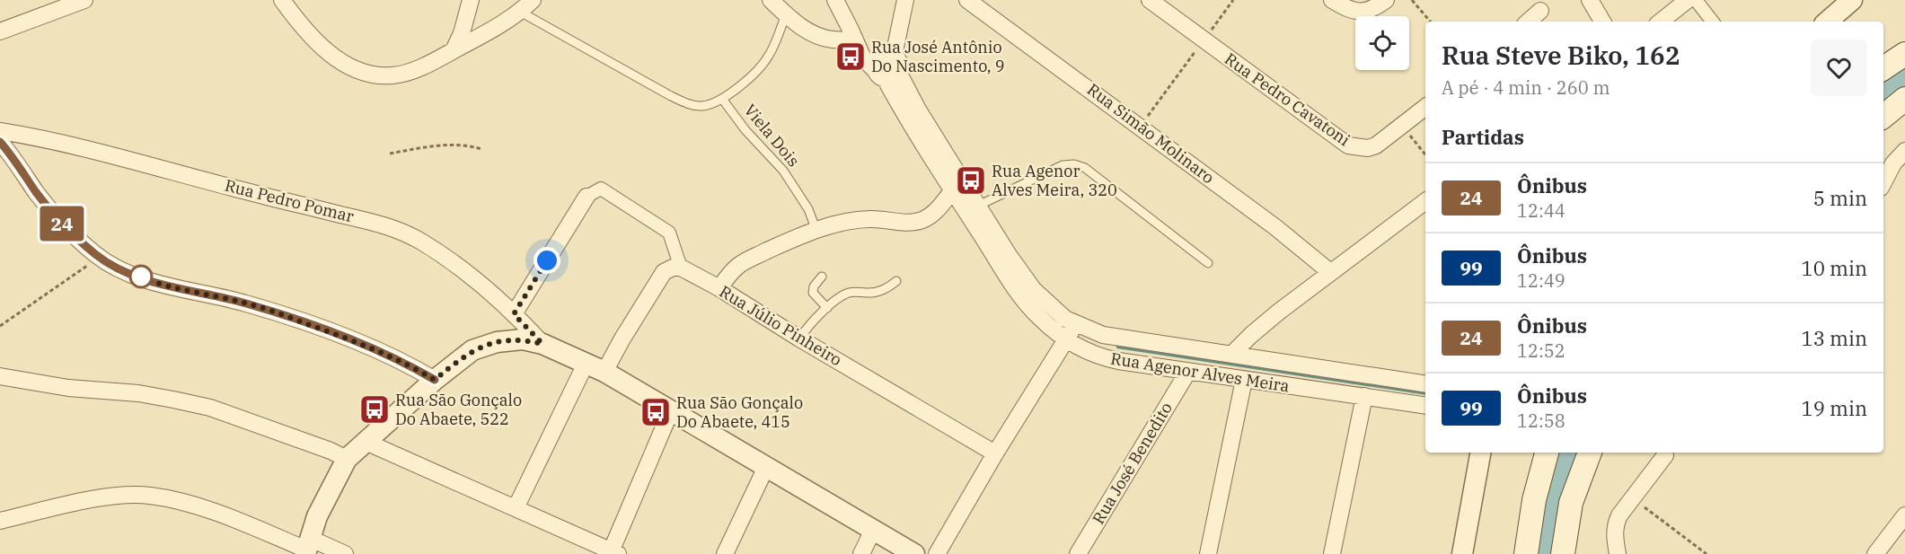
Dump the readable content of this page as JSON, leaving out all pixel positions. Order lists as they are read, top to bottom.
{
  "streets": {
    "street": [
      "Rua Pedro Cavatoni",
      "Rua Simão Molinaro",
      "Rua Pedro Pomar",
      "Rua Júlio Pinheiro",
      "Rua Agenor Alves Meira",
      "Rua José Benedito"
    ],
    "lane": ["Viela Dois"]
  },
  "crossings": [
    ["Rua Agenor Alves Meira", "Rua José Benedito"]
  ],
  "places": {
    "bus stop": [
      "Rua José Antônio Do Nascimento, 9",
      "Rua Agenor Alves Meira, 320",
      "Rua São Gonçalo Do Abaete, 522",
      "Rua São Gonçalo Do Abaete, 415"
    ]
  },
  "lines": ["bus line 24"],
  "page": {
    "on_map": "24",
    "heading": [
      ["Rua Steve Biko, 162", "A pé · 4 min · 260 m"],
      "Partidas"
    ],
    "list": [
      {
        "mark": "24",
        "name": "Ônibus",
        "note": "12:44",
        "value": "5 min"
      },
      {
        "mark": "99",
        "name": "Ônibus",
        "note": "12:49",
        "value": "10 min"
      },
      {
        "mark": "24",
        "name": "Ônibus",
        "note": "12:52",
        "value": "13 min"
      },
      {
        "mark": "99",
        "name": "Ônibus",
        "note": "12:58",
        "value": "19 min"
      }
    ]
  }
}
